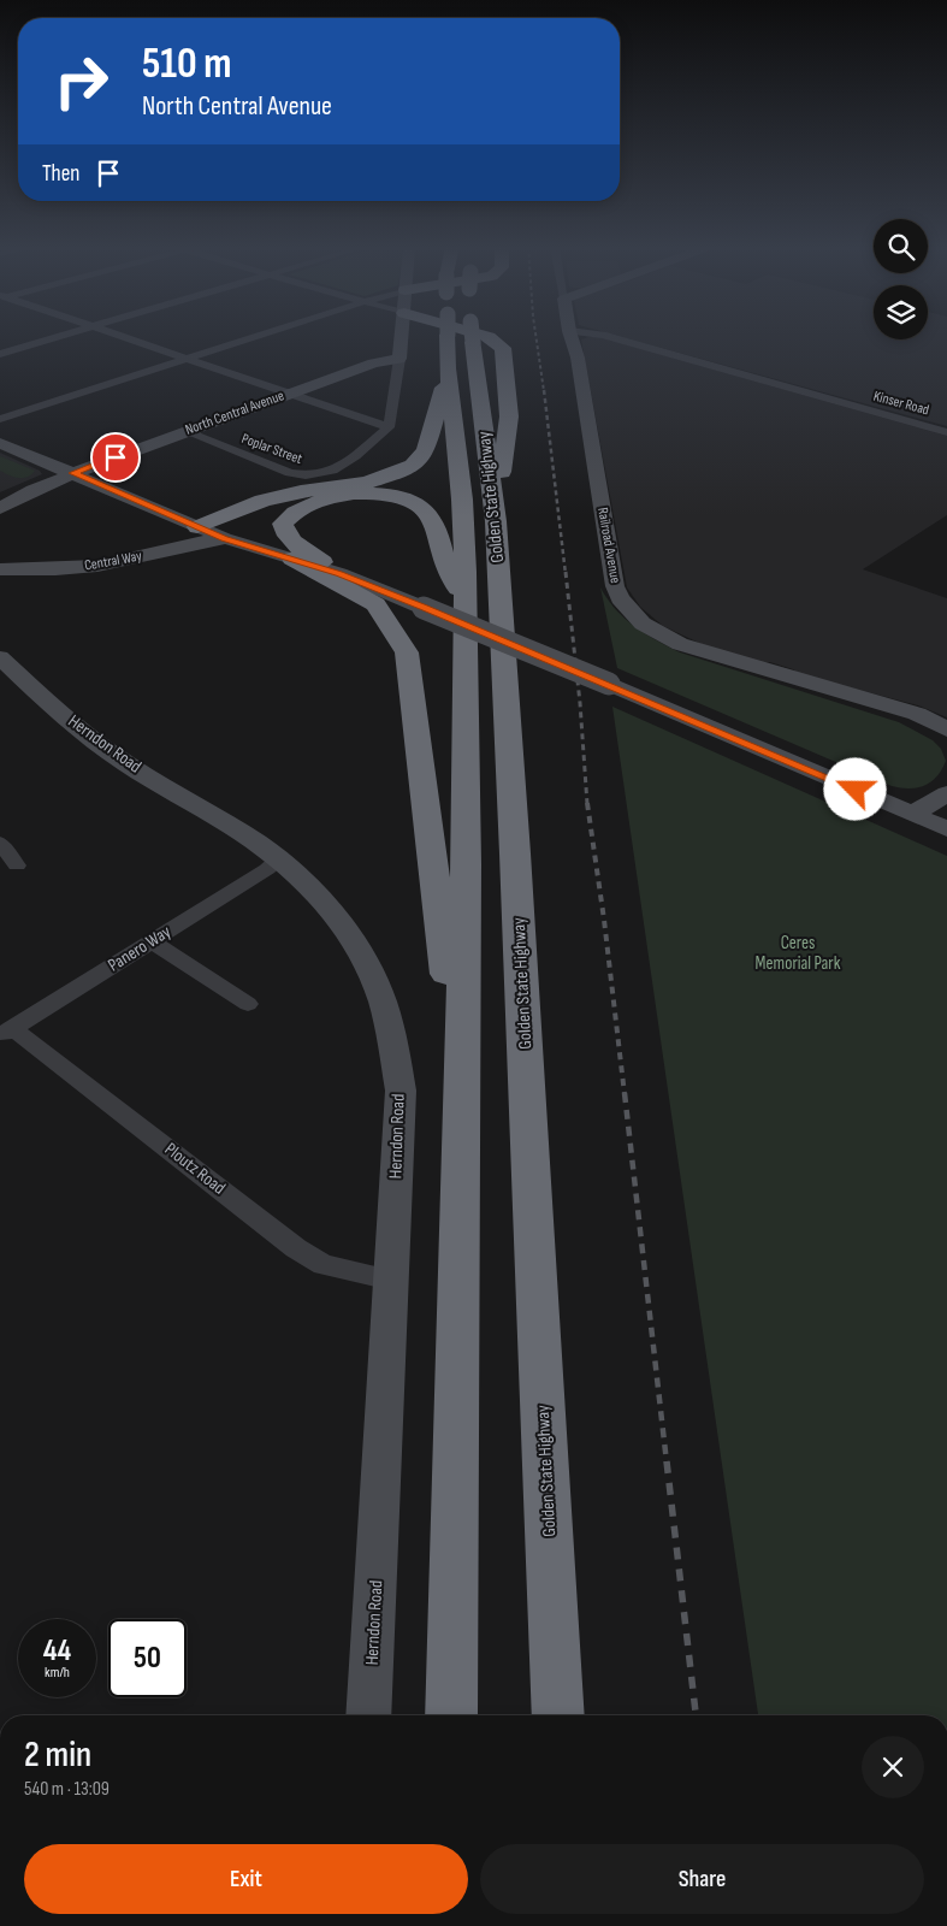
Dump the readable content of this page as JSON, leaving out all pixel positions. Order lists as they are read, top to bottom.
{
  "streets": {
    "highway": ["Golden State Highway"],
    "street": [
      "Kinser Road",
      "North Central Avenue",
      "Poplar Street",
      "Railroad Avenue",
      "Central Way",
      "Herndon Road",
      "Panero Way",
      "Ploutz Road"
    ]
  },
  "crossings": [
    ["North Central Avenue", "Poplar Street"],
    ["Herndon Road", "Panero Way"],
    ["Herndon Road", "Ploutz Road"],
    ["Panero Way", "Ploutz Road"]
  ],
  "parks": ["Ceres Memorial Park"],
  "page": {
    "turn": ["510 m", "North Central Avenue"],
    "then": "Then",
    "speed": "44 km/h",
    "limit": "50",
    "heading": ["2 min", "540 m · 13:09"],
    "buttons": ["Exit", "Share"]
  }
}
